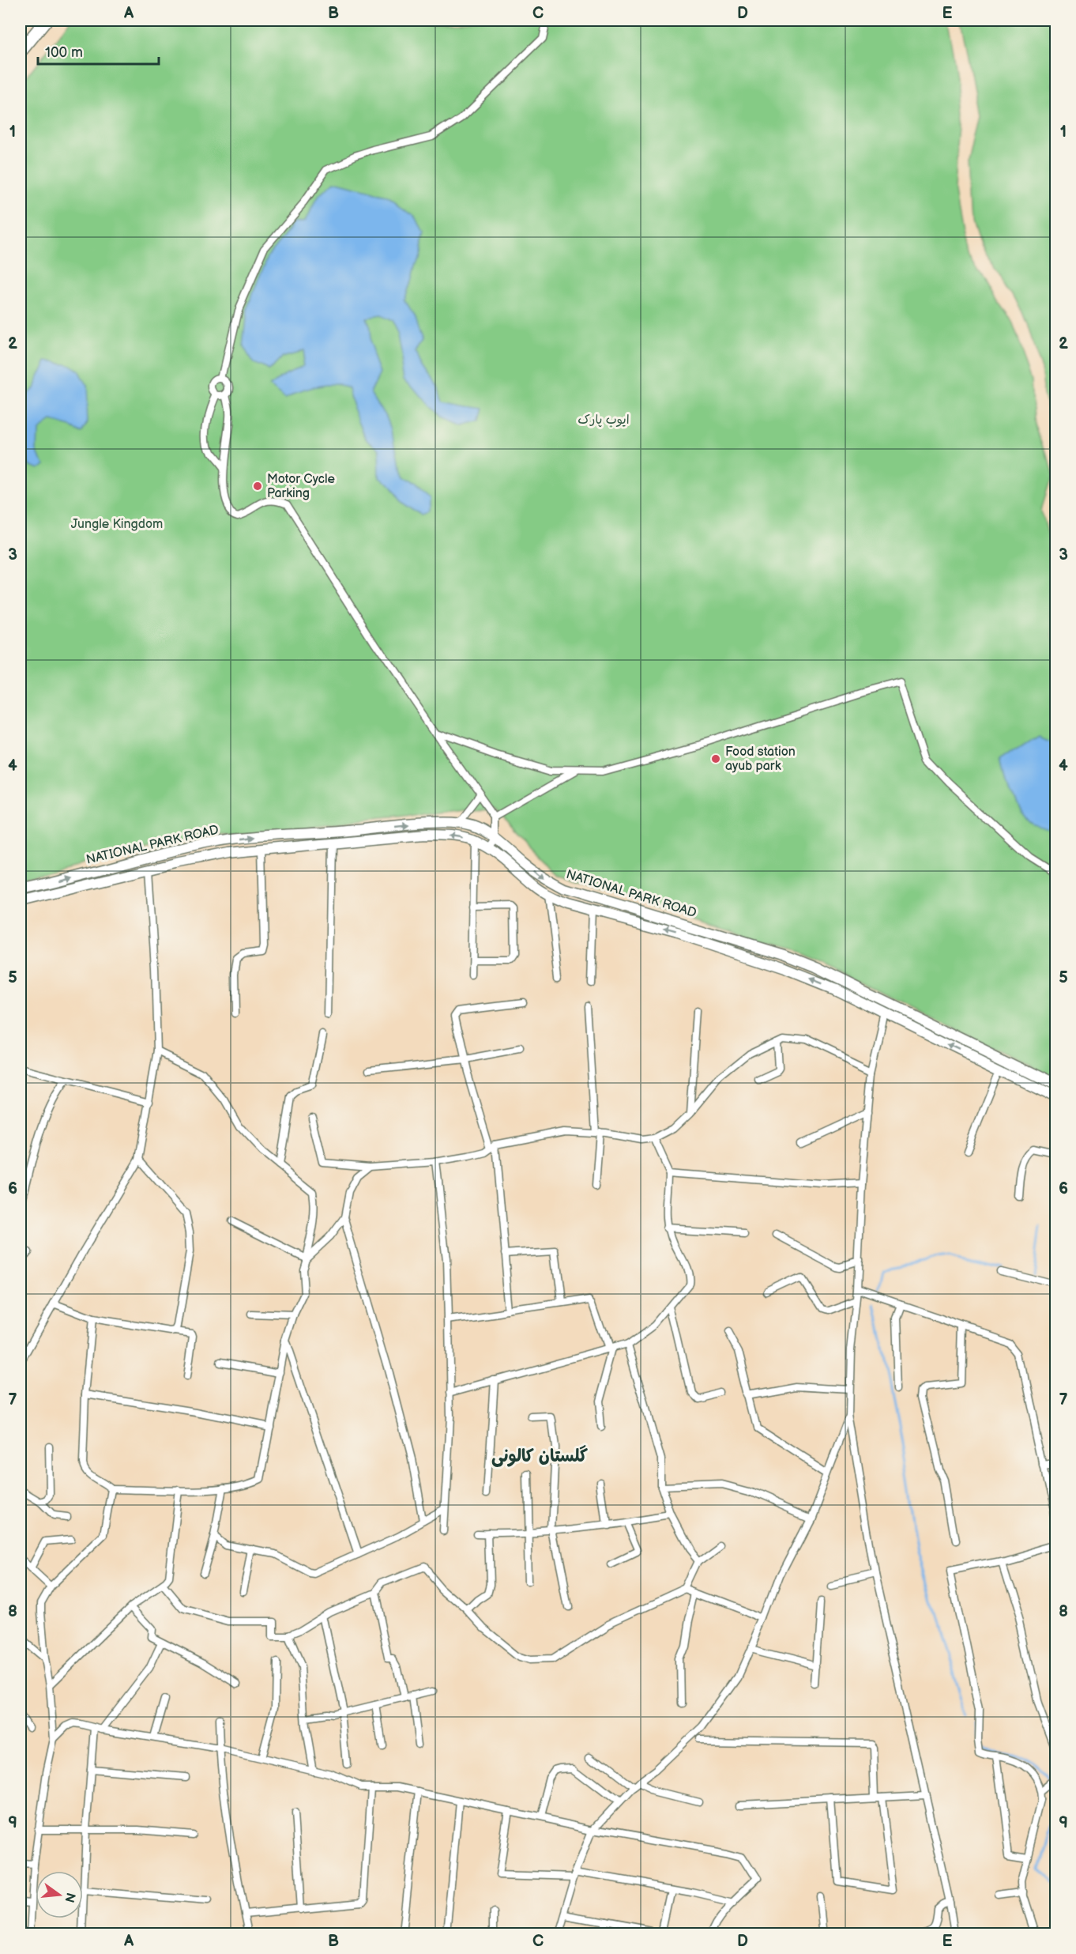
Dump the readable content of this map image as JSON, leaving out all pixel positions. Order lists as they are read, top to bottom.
{
  "streets": {
    "main road": ["NATIONAL PARK ROAD"]
  },
  "districts": ["گلستان کالونی"],
  "parks": ["ایوب پارک", "Jungle Kingdom"],
  "places": ["Motor Cycle Parking", "Food station ayub park"],
  "scale_bar": "100 m",
  "north": "right",
  "grid": {
    "columns": [
      "A",
      "B",
      "C",
      "D",
      "E"
    ],
    "rows": [
      "1",
      "2",
      "3",
      "4",
      "5",
      "6",
      "7",
      "8",
      "9"
    ]
  }
}
